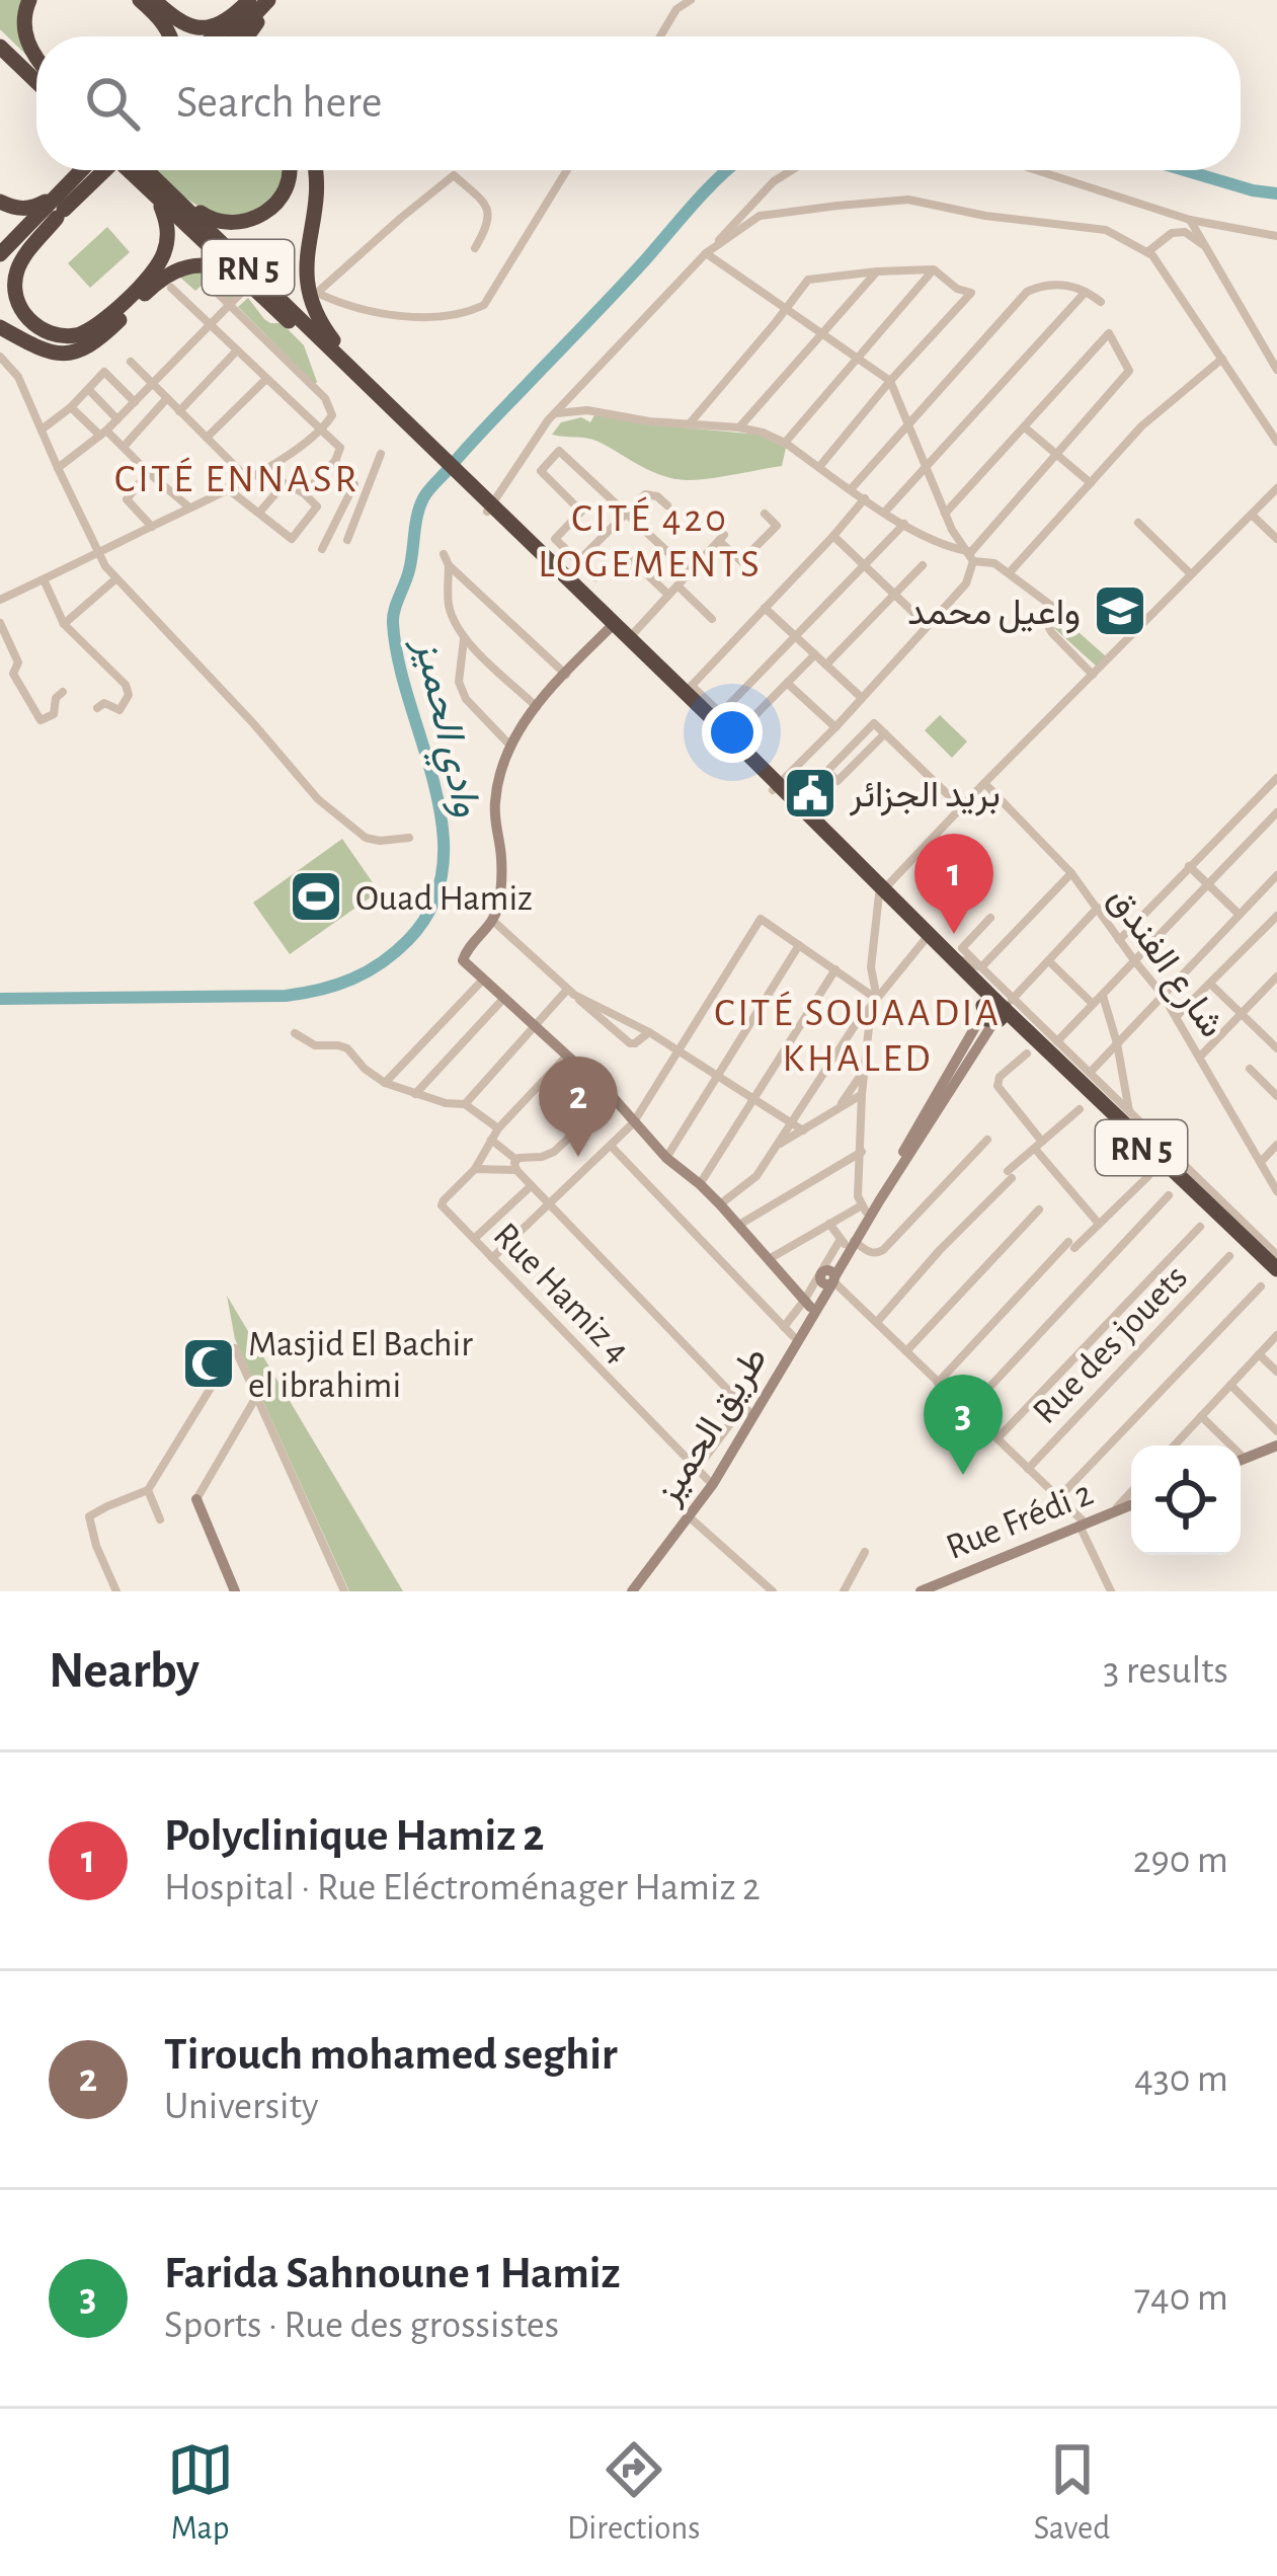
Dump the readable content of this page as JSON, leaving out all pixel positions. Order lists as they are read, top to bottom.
{
  "streets": {
    "highway": ["RN 5"],
    "main road": ["طريق الحميز", "Rue Frédi 2"],
    "street": ["شارع الفندق", "Rue Hamiz 4", "Rue des jouets"]
  },
  "crossings": [
    ["RN 5", "طريق الحميز"],
    ["Rue Hamiz 4", "طريق الحميز"]
  ],
  "districts": ["CITÉ ENNASR", "CITÉ 420 LOGEMENTS", "CITÉ SOUAADIA KHALED"],
  "water": ["وادي الحميز"],
  "places": {
    "school or university": ["واعيل محمد"],
    "public building": ["بريد الجزائر"],
    "sports": ["Ouad Hamiz"],
    "mosque": ["Masjid El Bachir el ibrahimi"]
  },
  "page": {
    "search": "Search here",
    "pins": ["1", "2", "3"],
    "heading": ["Nearby", "3 results"],
    "list": [
      {
        "mark": "1",
        "name": "Polyclinique Hamiz 2",
        "note": "Hospital · Rue Eléctroménager Hamiz 2",
        "value": "290 m"
      },
      {
        "mark": "2",
        "name": "Tirouch mohamed seghir",
        "note": "University",
        "value": "430 m"
      },
      {
        "mark": "3",
        "name": "Farida Sahnoune 1 Hamiz",
        "note": "Sports · Rue des grossistes",
        "value": "740 m"
      }
    ],
    "nav": ["Map", "Directions", "Saved"]
  }
}
